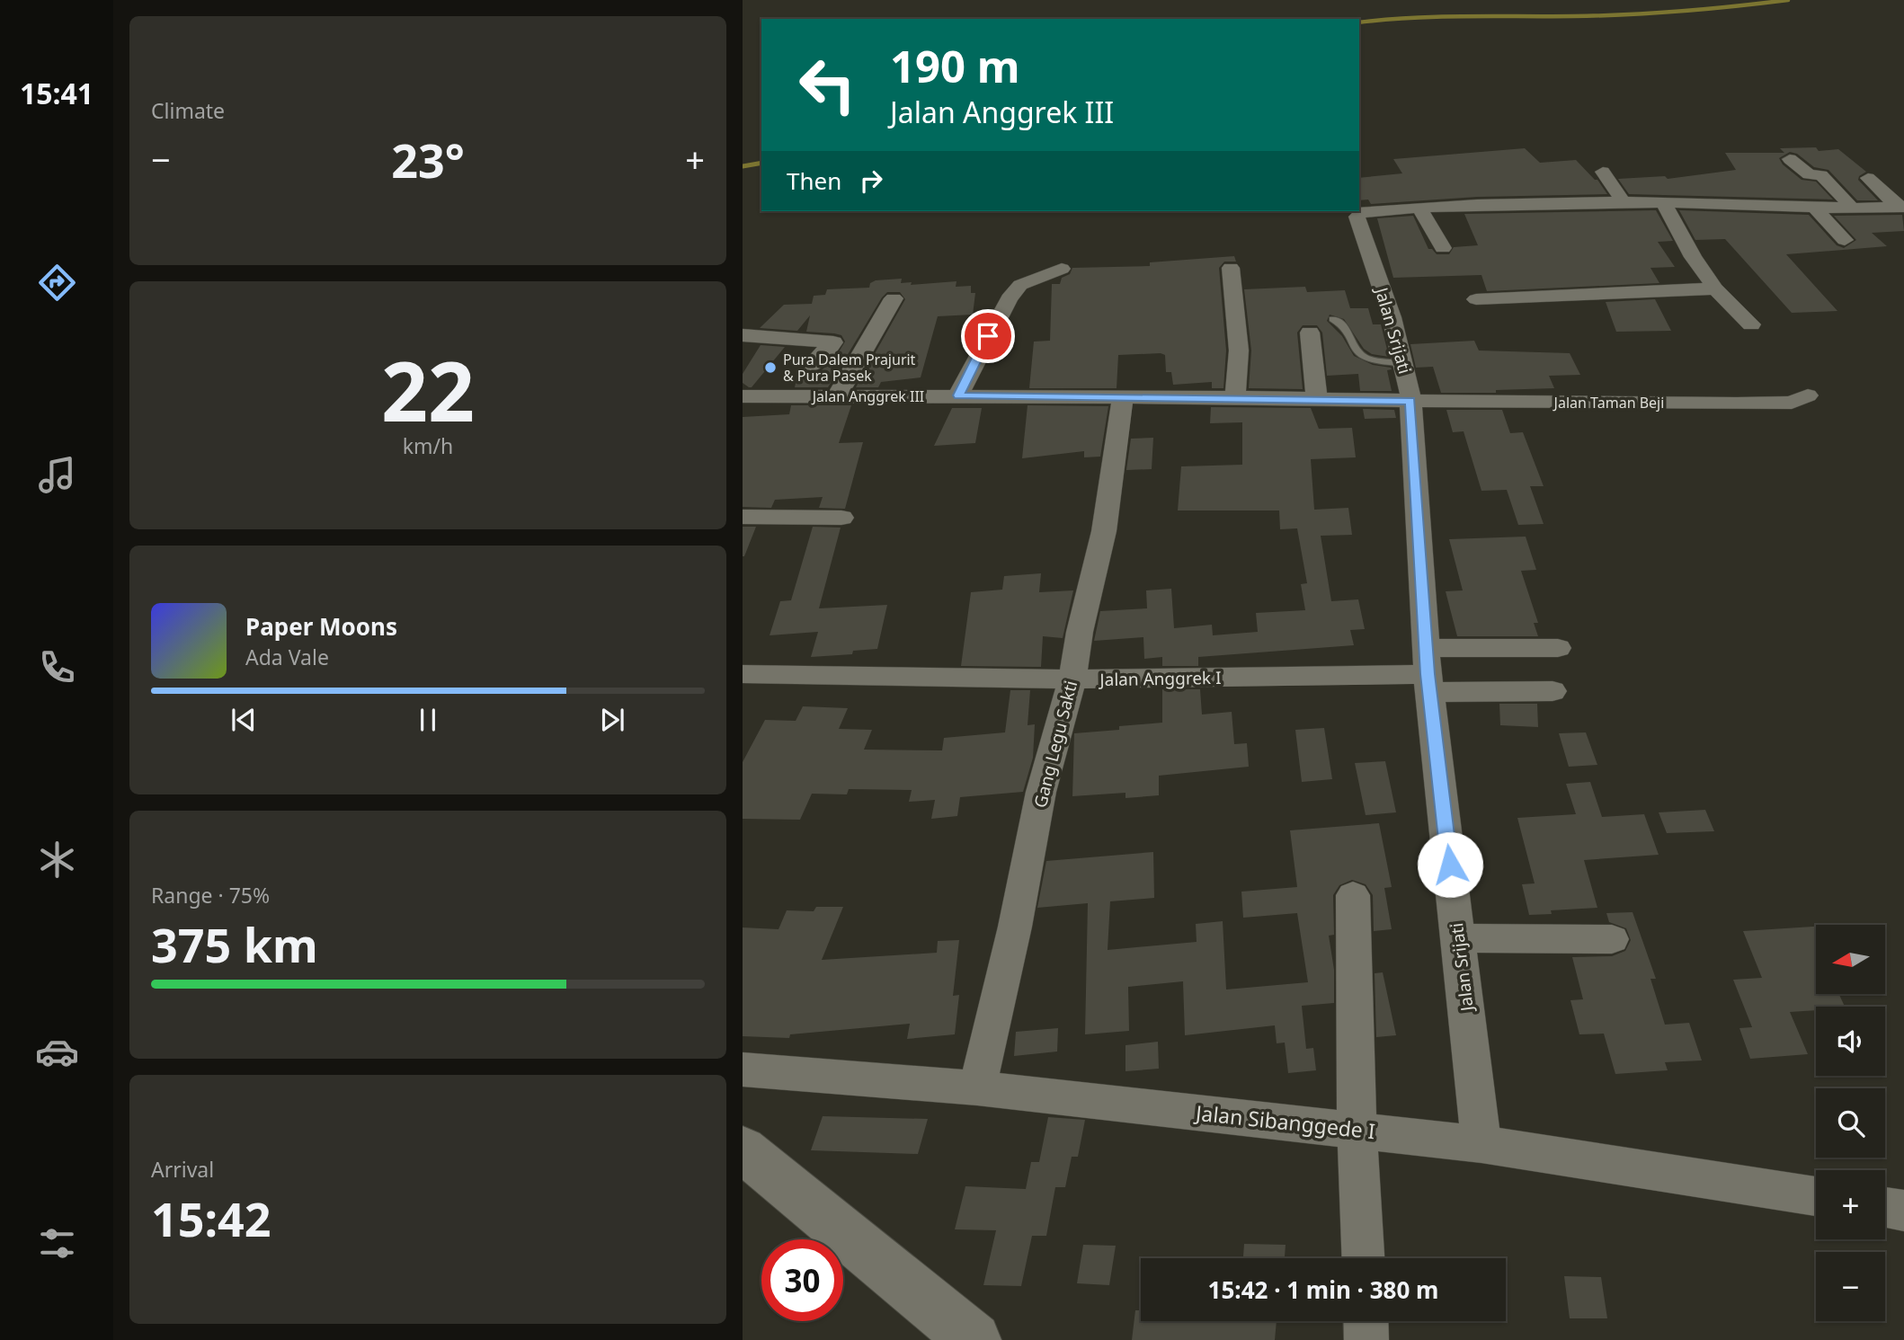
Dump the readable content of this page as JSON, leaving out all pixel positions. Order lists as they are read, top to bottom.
{
  "streets": {
    "street": [
      "Jalan Srijati",
      "Jalan Anggrek III",
      "Jalan Taman Beji",
      "Jalan Anggrek I",
      "Gang Legu Sakti",
      "Jalan Sibanggede I"
    ]
  },
  "crossings": [
    ["Jalan Srijati", "Jalan Anggrek III"],
    ["Jalan Srijati", "Jalan Taman Beji"],
    ["Jalan Srijati", "Jalan Anggrek I"],
    ["Jalan Srijati", "Jalan Sibanggede I"],
    ["Jalan Anggrek III", "Jalan Taman Beji"],
    ["Jalan Anggrek III", "Gang Legu Sakti"],
    ["Jalan Anggrek I", "Gang Legu Sakti"],
    ["Gang Legu Sakti", "Jalan Sibanggede I"]
  ],
  "places": ["Pura Dalem Prajurit & Pura Pasek"],
  "north": "left",
  "page": {
    "tabs": "15:41",
    "tile": [
      "Climate",
      ["22", "km/h"],
      ["Range · 75%", "375 km"],
      ["Arrival", "15:42"]
    ],
    "turn": ["190 m", "Jalan Anggrek III"],
    "heat": ["−", "23°", "+"],
    "then": "Then",
    "song": ["Paper Moons", "Ada Vale"],
    "map_buttons": ["+", "−"],
    "limit": "30",
    "trip": "15:42 · 1 min · 380 m"
  }
}
